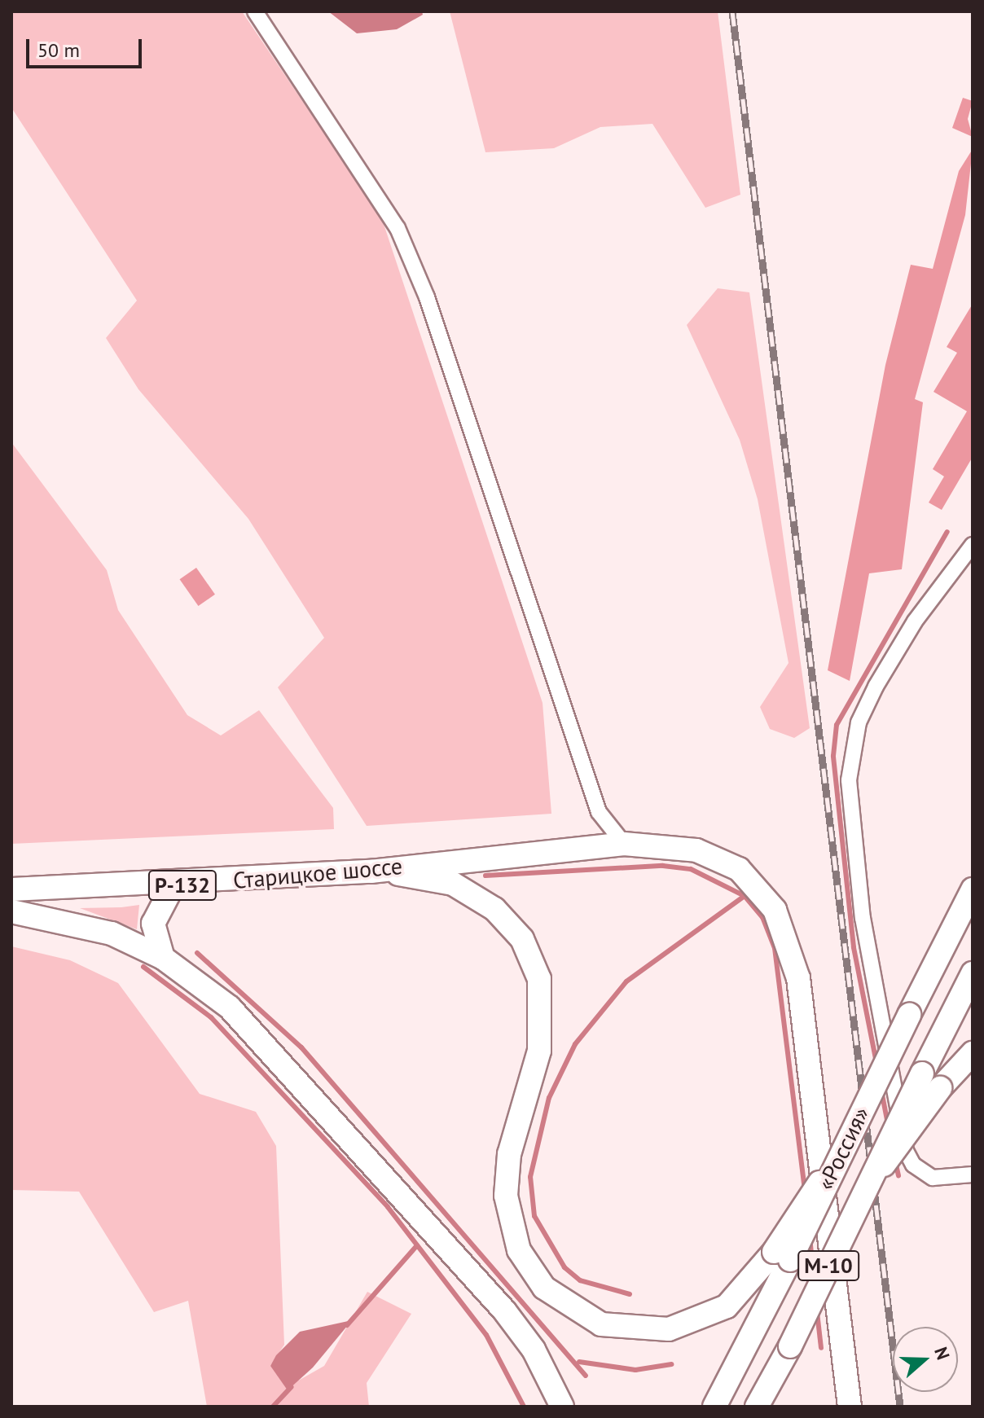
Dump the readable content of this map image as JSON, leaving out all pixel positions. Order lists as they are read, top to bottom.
{
  "streets": {
    "main road": [
      "Старицкое шоссе",
      "Р-132",
      "«Россия»",
      "М-10"
    ]
  },
  "scale_bar": "50 m",
  "north": "right"
}
